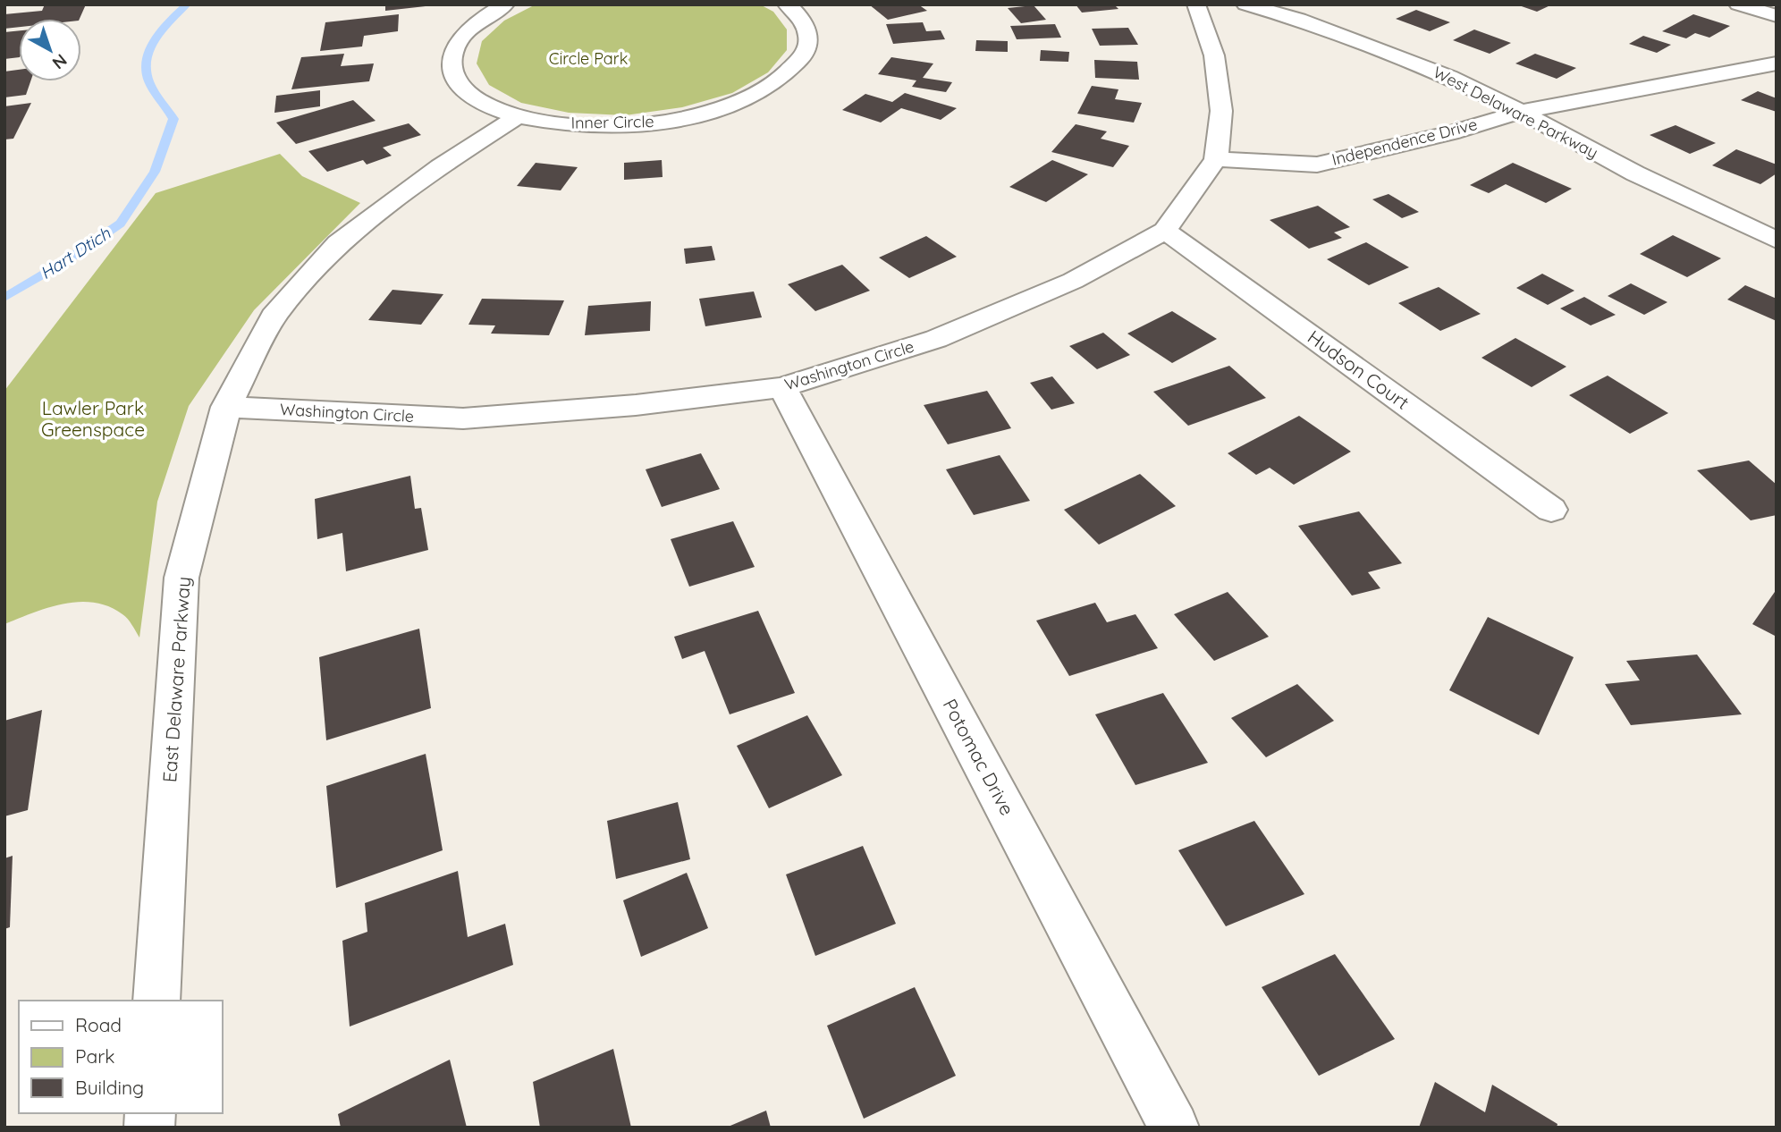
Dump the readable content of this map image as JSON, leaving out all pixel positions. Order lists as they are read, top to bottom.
{
  "streets": {
    "street": [
      "West Delaware Parkway",
      "Inner Circle",
      "Independence Drive",
      "Washington Circle",
      "Hudson Court",
      "East Delaware Parkway",
      "Potomac Drive"
    ]
  },
  "crossings": [
    ["West Delaware Parkway", "Independence Drive"],
    ["Inner Circle", "East Delaware Parkway"],
    ["Independence Drive", "Washington Circle"],
    ["Washington Circle", "Hudson Court"],
    ["Washington Circle", "East Delaware Parkway"],
    ["Washington Circle", "Potomac Drive"]
  ],
  "water": ["Hart Dtich"],
  "parks": ["Circle Park", "Lawler Park Greenspace"],
  "legend": ["Road", "Park", "Building"],
  "north": "bottom right"
}
